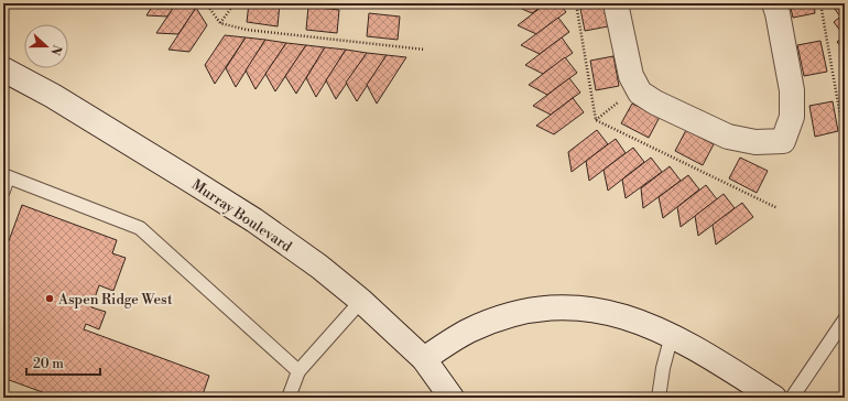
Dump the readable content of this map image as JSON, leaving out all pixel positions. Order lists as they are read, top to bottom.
{
  "streets": {
    "street": ["Murray Boulevard"]
  },
  "places": ["Aspen Ridge West"],
  "scale_bar": "20 m",
  "north": "right"
}
